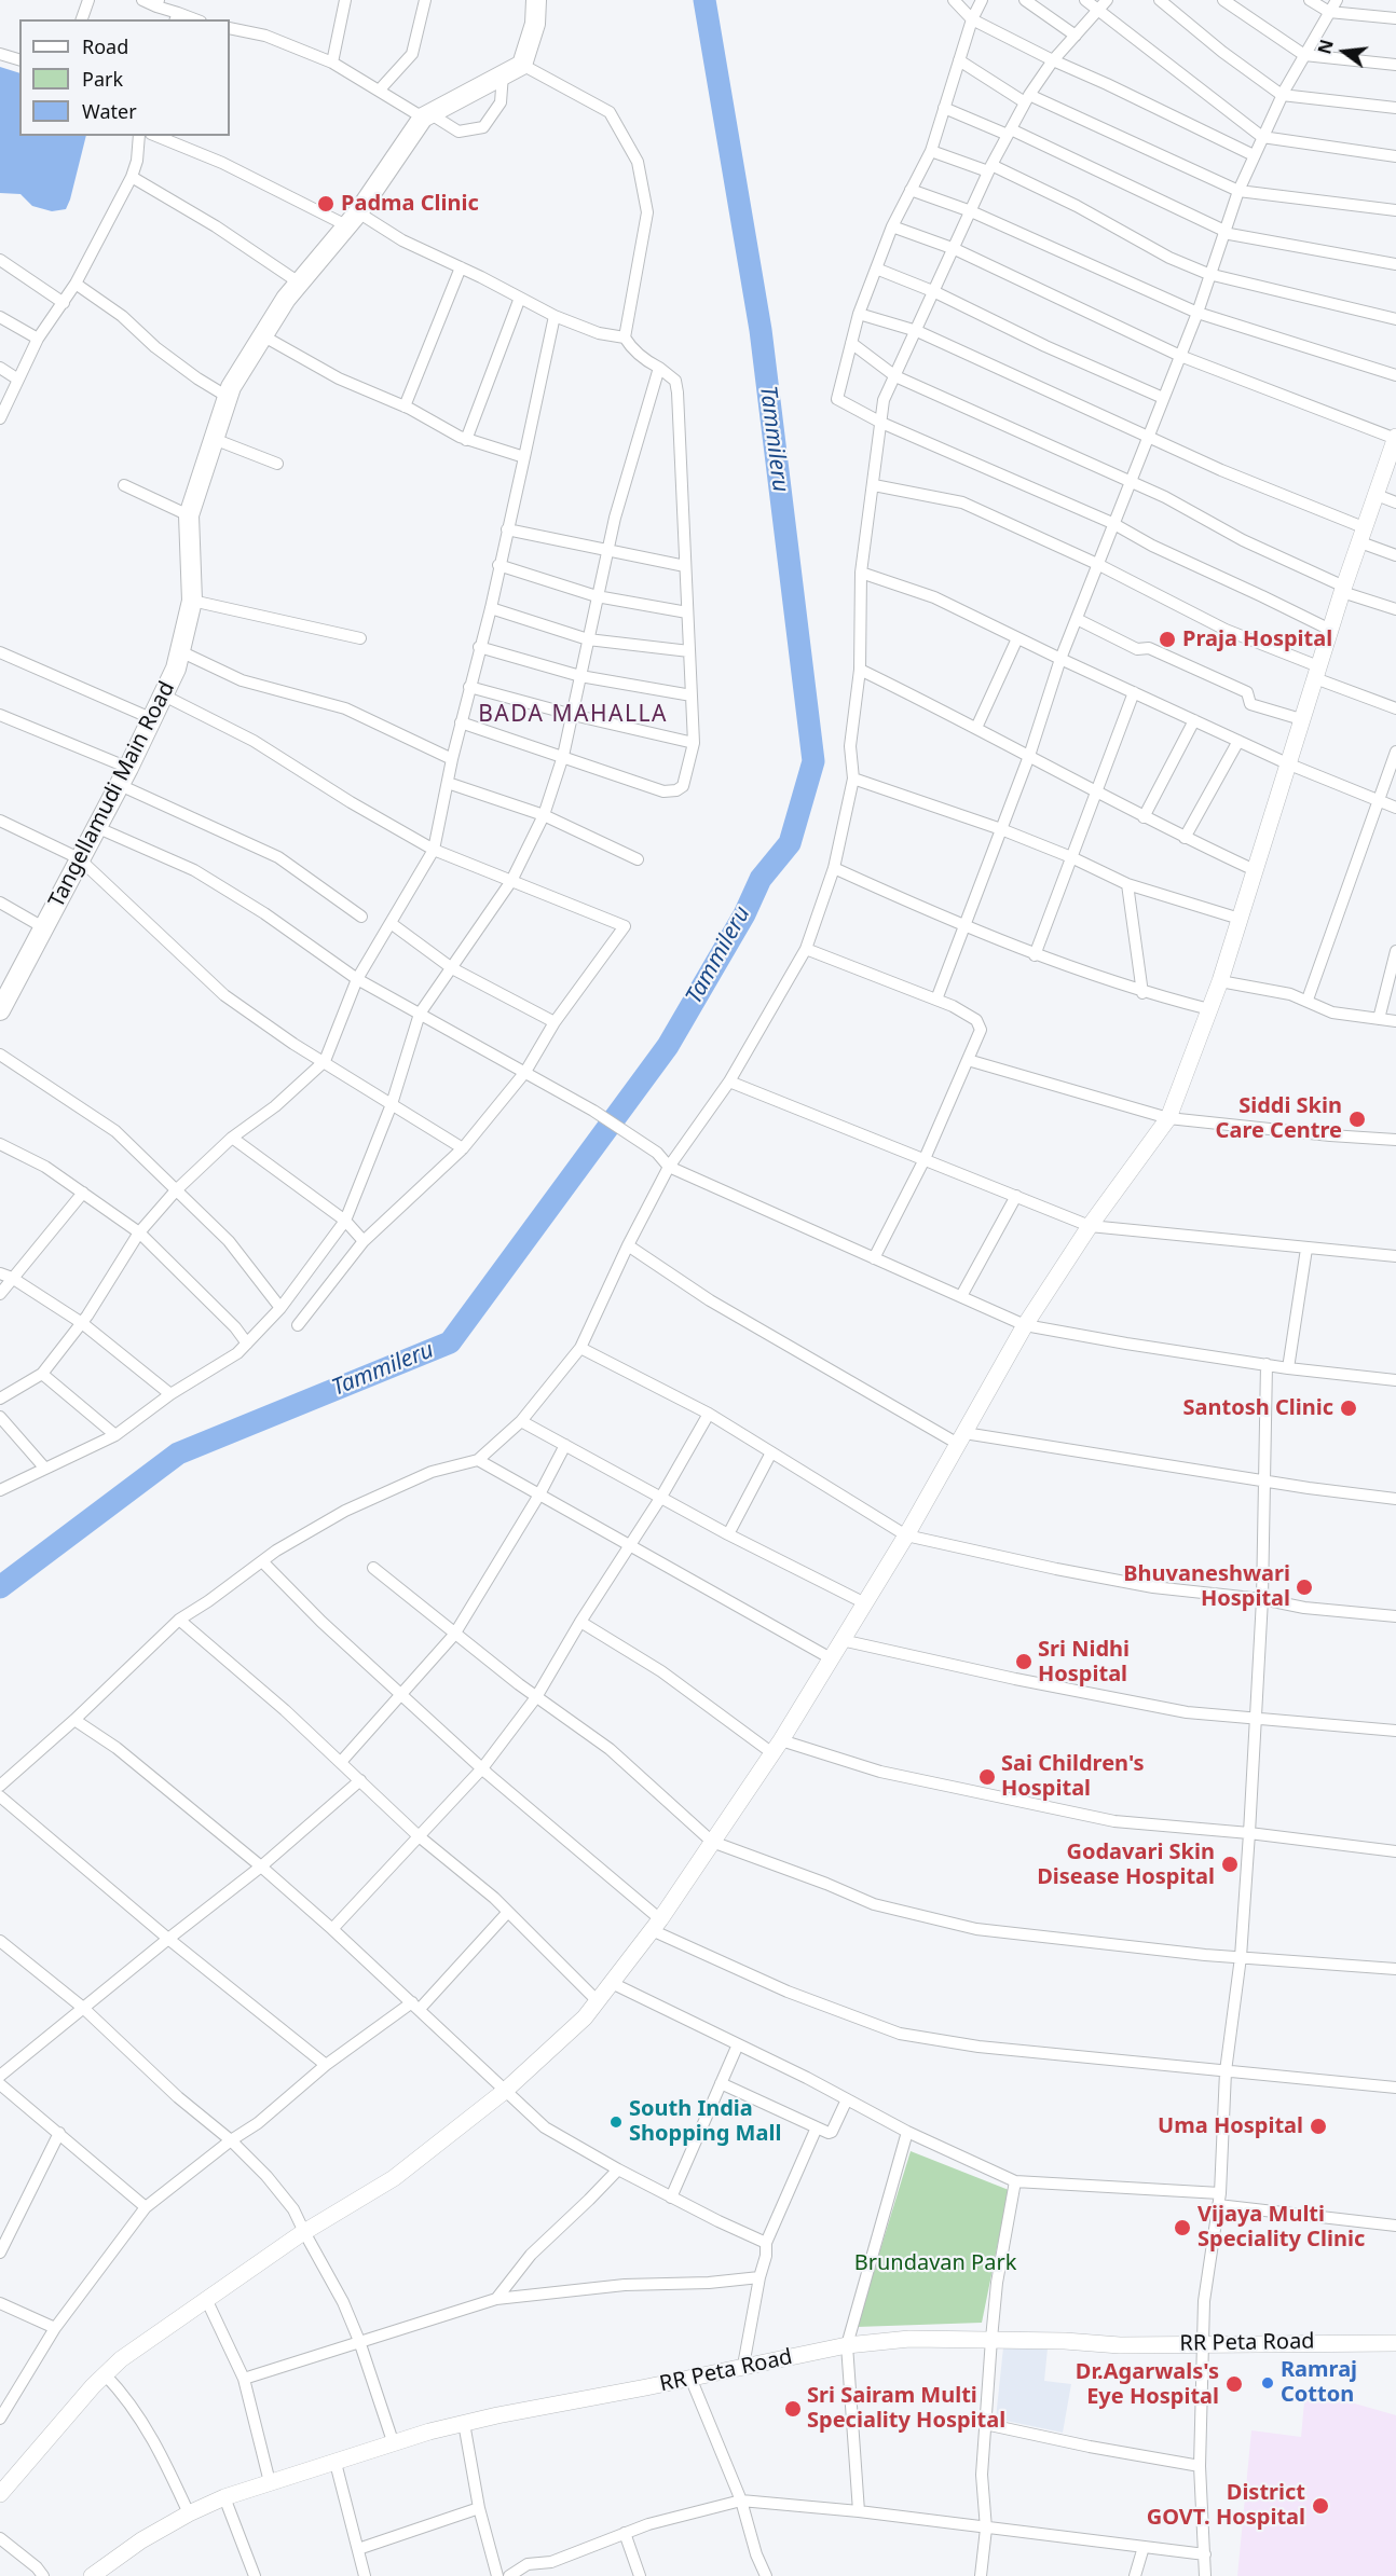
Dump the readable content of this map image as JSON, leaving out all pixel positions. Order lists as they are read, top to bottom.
{
  "streets": {
    "main road": ["Tangellamudi Main Road", "RR Peta Road"]
  },
  "districts": ["BADA MAHALLA"],
  "water": ["Tammileru"],
  "parks": ["Brundavan Park"],
  "places": [
    "Padma Clinic",
    "Praja Hospital",
    "Siddi Skin Care Centre",
    "Santosh Clinic",
    "Bhuvaneshwari Hospital",
    "Sri Nidhi Hospital",
    "Sai Children's Hospital",
    "Godavari Skin Disease Hospital",
    "South India Shopping Mall",
    "Uma Hospital",
    "Vijaya Multi Speciality Clinic",
    "Ramraj Cotton",
    "Dr.Agarwals's Eye Hospital",
    "Sri Sairam Multi Speciality Hospital",
    "District GOVT. Hospital"
  ],
  "legend": ["Road", "Park", "Water"],
  "north": "left"
}
